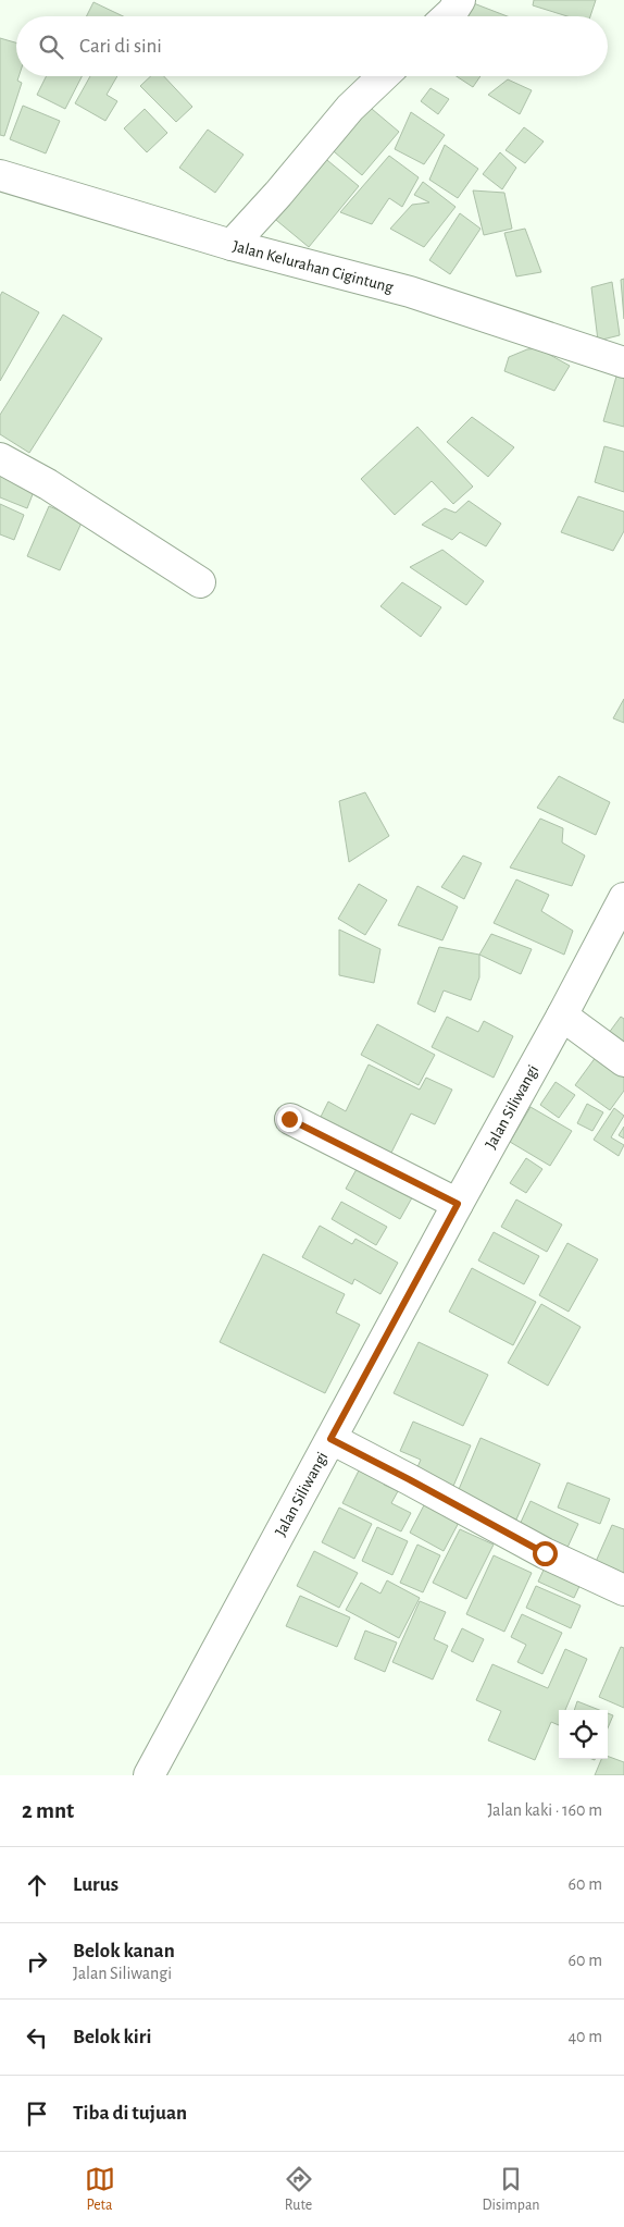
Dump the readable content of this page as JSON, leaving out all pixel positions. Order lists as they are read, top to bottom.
{
  "streets": {
    "street": ["Jalan Kelurahan Cigintung", "Jalan Siliwangi"]
  },
  "page": {
    "search": "Cari di sini",
    "heading": ["2 mnt", "Jalan kaki · 160 m"],
    "list": [
      ["Lurus", "60 m"],
      ["Belok kanan", "Jalan Siliwangi", "60 m"],
      ["Belok kiri", "40 m"],
      "Tiba di tujuan"
    ],
    "nav": ["Peta", "Rute", "Disimpan"]
  }
}
